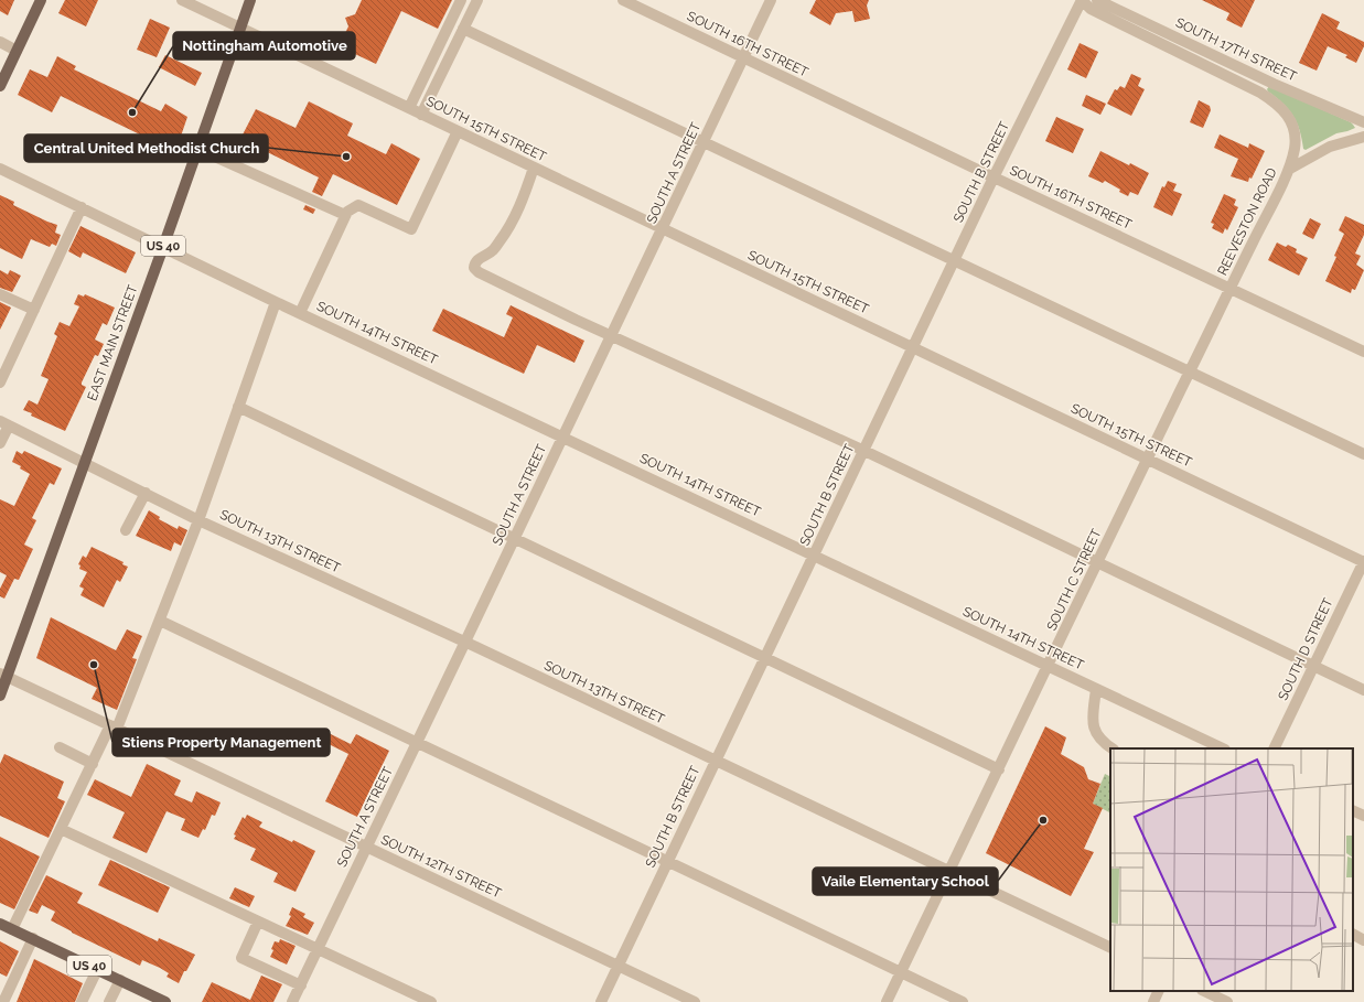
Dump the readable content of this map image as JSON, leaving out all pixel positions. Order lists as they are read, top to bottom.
{
  "streets": {
    "main road": ["US 40", "EAST MAIN STREET"],
    "street": [
      "SOUTH 16TH STREET",
      "SOUTH 17TH STREET",
      "SOUTH 15TH STREET",
      "SOUTH B STREET",
      "SOUTH A STREET",
      "REEVESTON ROAD",
      "SOUTH 14TH STREET",
      "SOUTH 13TH STREET",
      "SOUTH C STREET",
      "SOUTH D STREET",
      "SOUTH 12TH STREET"
    ]
  },
  "crossings": [
    ["SOUTH 16TH STREET", "SOUTH B STREET"],
    ["SOUTH 16TH STREET", "SOUTH A STREET"],
    ["SOUTH 16TH STREET", "REEVESTON ROAD"],
    ["SOUTH 16TH STREET", "SOUTH C STREET"],
    ["SOUTH 17TH STREET", "SOUTH B STREET"],
    ["SOUTH 17TH STREET", "REEVESTON ROAD"],
    ["SOUTH 15TH STREET", "SOUTH B STREET"],
    ["SOUTH 15TH STREET", "SOUTH A STREET"],
    ["SOUTH 15TH STREET", "EAST MAIN STREET"],
    ["SOUTH 15TH STREET", "SOUTH C STREET"],
    ["SOUTH 15TH STREET", "SOUTH D STREET"],
    ["SOUTH B STREET", "SOUTH 14TH STREET"],
    ["SOUTH B STREET", "SOUTH 13TH STREET"],
    ["SOUTH B STREET", "SOUTH 12TH STREET"],
    ["SOUTH A STREET", "SOUTH 14TH STREET"],
    ["SOUTH A STREET", "SOUTH 13TH STREET"],
    ["SOUTH A STREET", "SOUTH 12TH STREET"],
    ["REEVESTON ROAD", "SOUTH C STREET"],
    ["SOUTH 14TH STREET", "EAST MAIN STREET"],
    ["SOUTH 14TH STREET", "SOUTH C STREET"],
    ["EAST MAIN STREET", "SOUTH 13TH STREET"],
    ["EAST MAIN STREET", "SOUTH 12TH STREET"],
    ["SOUTH 13TH STREET", "SOUTH C STREET"]
  ],
  "places": [
    "Nottingham Automotive",
    "Central United Methodist Church",
    "Stiens Property Management",
    "Vaile Elementary School"
  ]
}
